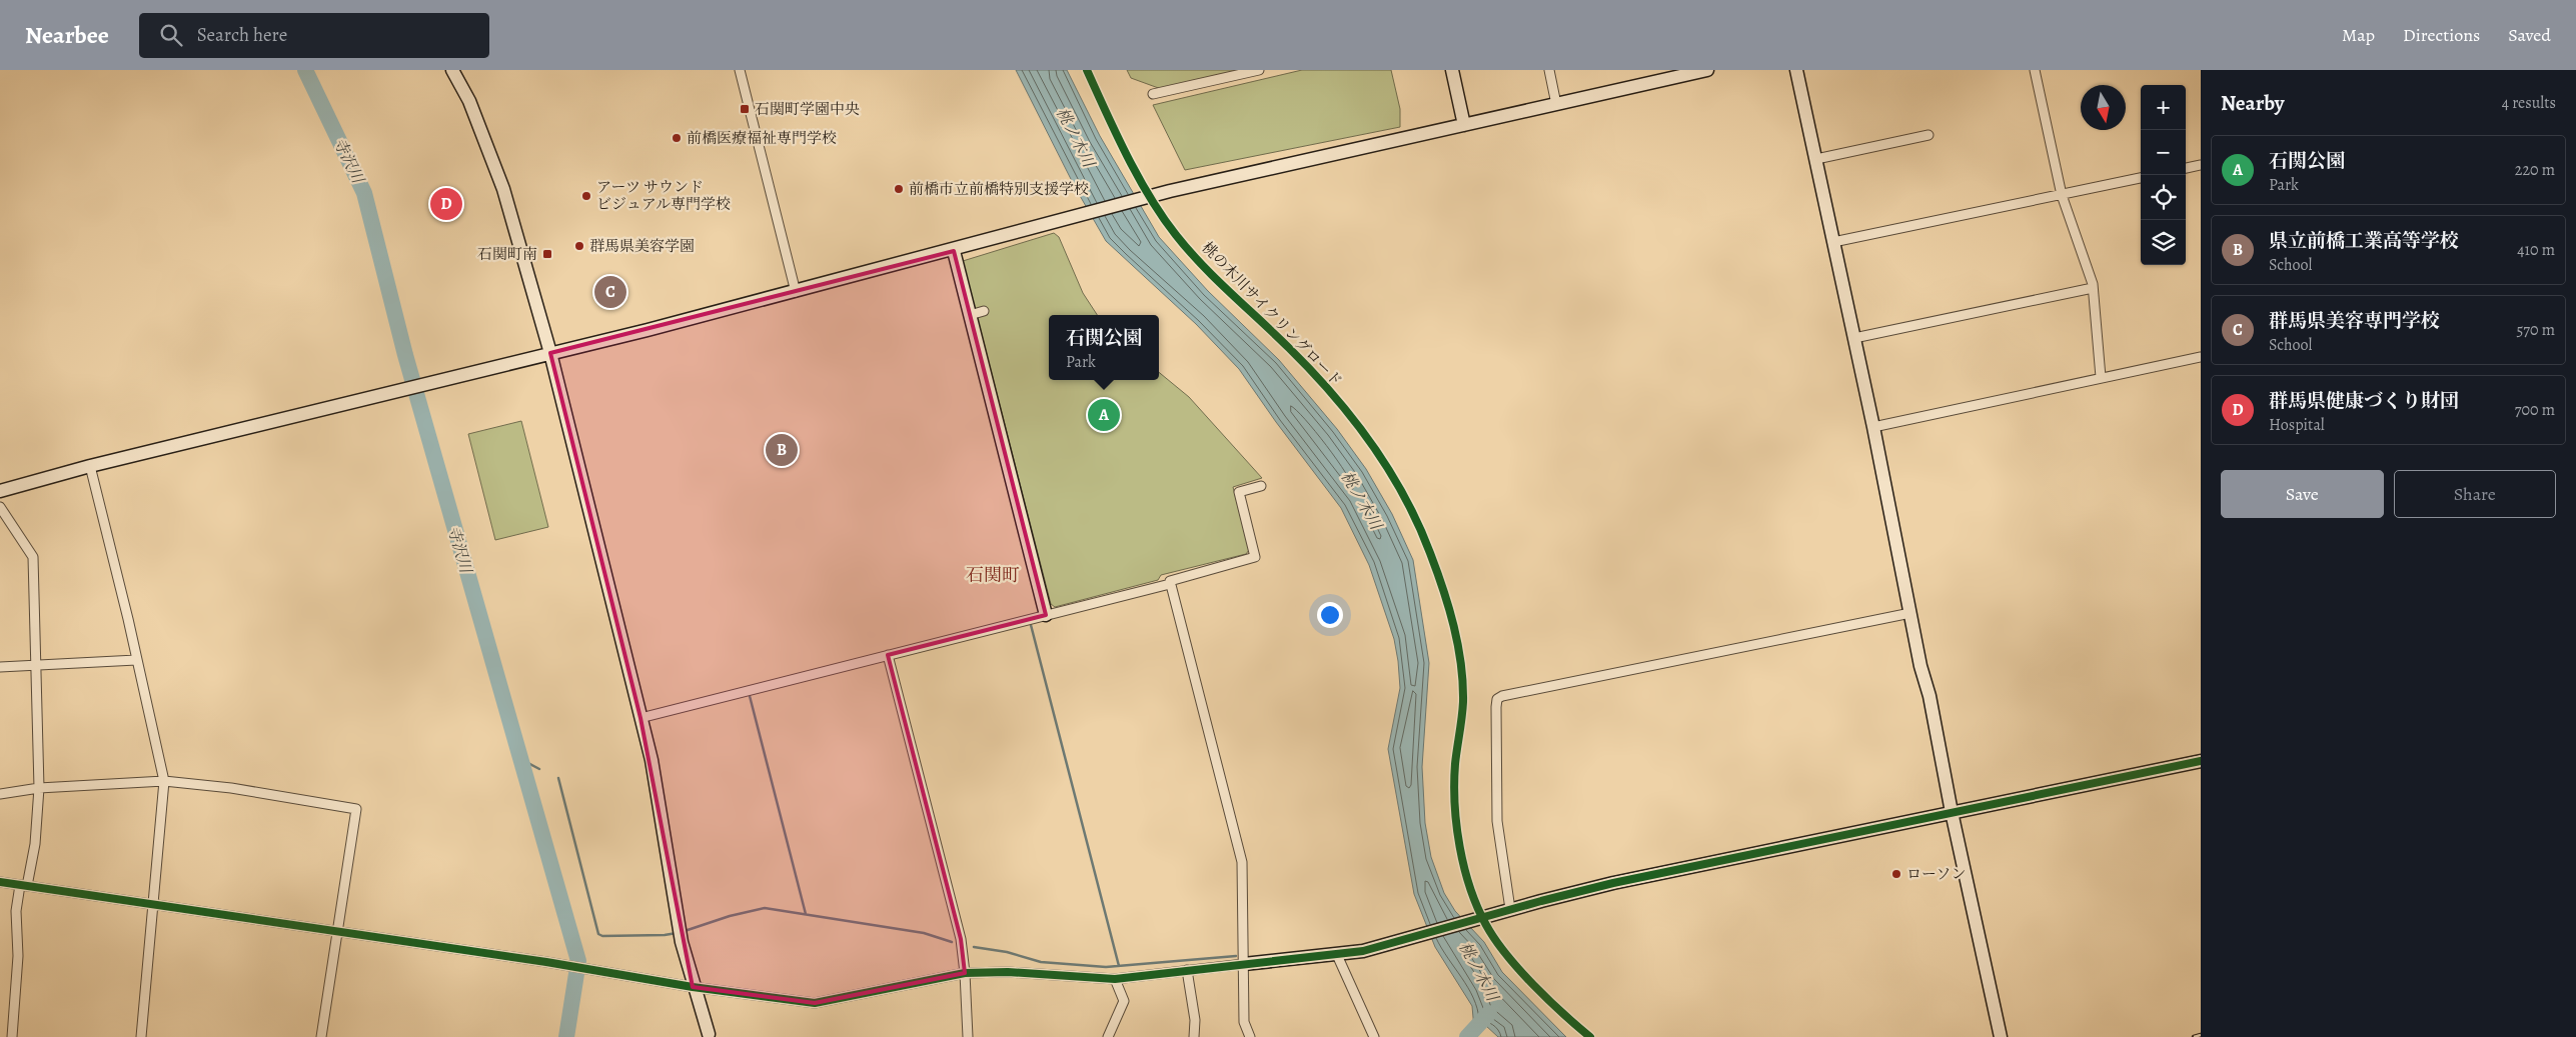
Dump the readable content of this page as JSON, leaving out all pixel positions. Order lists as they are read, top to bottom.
{
  "streets": {
    "cycle path": ["桃の木川サイクリングロード"]
  },
  "districts": ["石関町"],
  "water": ["桃ノ木川", "寺沢川"],
  "places": {
    "transit": ["石関町学園中央", "石関町南"],
    "other": [
      "前橋医療福祉専門学校",
      "前橋市立前橋特別支援学校",
      "アーツ サウンド ビジュアル専門学校",
      "群馬県美容学園",
      "ローソン"
    ]
  },
  "north": "bottom",
  "page": {
    "header": "Nearbee",
    "search": "Search here",
    "nav": ["Map", "Directions", "Saved"],
    "heading": ["Nearby", "4 results"],
    "map_buttons": ["+", "−"],
    "list": [
      {
        "mark": "A",
        "name": "石関公園",
        "note": "Park",
        "value": "220 m"
      },
      {
        "mark": "B",
        "name": "県立前橋工業高等学校",
        "note": "School",
        "value": "410 m"
      },
      {
        "mark": "C",
        "name": "群馬県美容専門学校",
        "note": "School",
        "value": "570 m"
      },
      {
        "mark": "D",
        "name": "群馬県健康づくり財団",
        "note": "Hospital",
        "value": "700 m"
      }
    ],
    "pins": [
      "D",
      "C",
      "A",
      "B"
    ],
    "popup": ["石関公園", "Park"],
    "buttons": ["Save", "Share"]
  }
}
